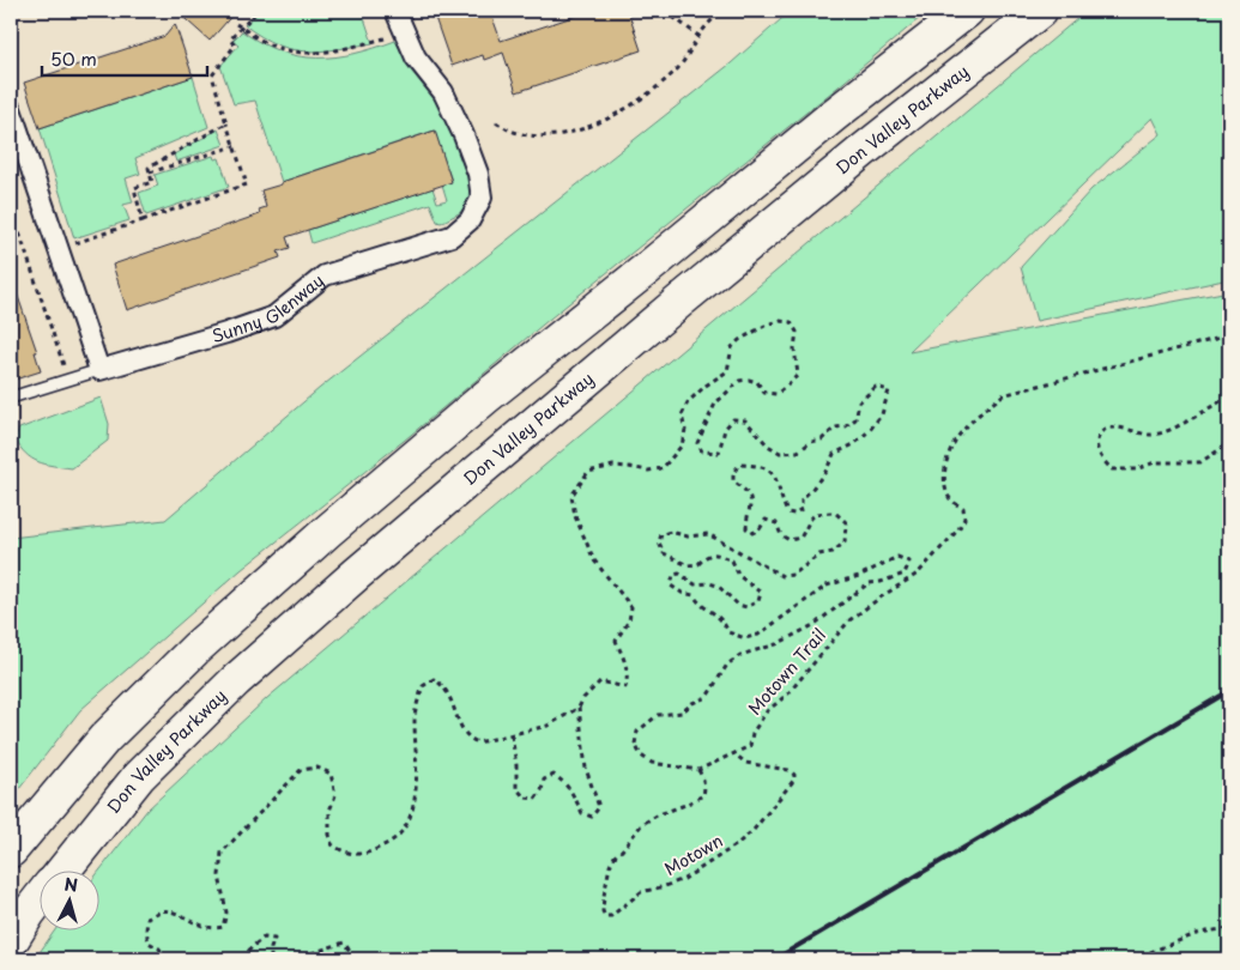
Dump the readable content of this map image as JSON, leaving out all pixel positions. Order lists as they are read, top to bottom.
{
  "streets": {
    "highway": ["Don Valley Parkway"],
    "street": ["Sunny Glenway"],
    "path": ["Motown Trail", "Motown"]
  },
  "crossings": [
    ["Motown Trail", "Motown"]
  ],
  "scale_bar": "50 m",
  "north": "top"
}
